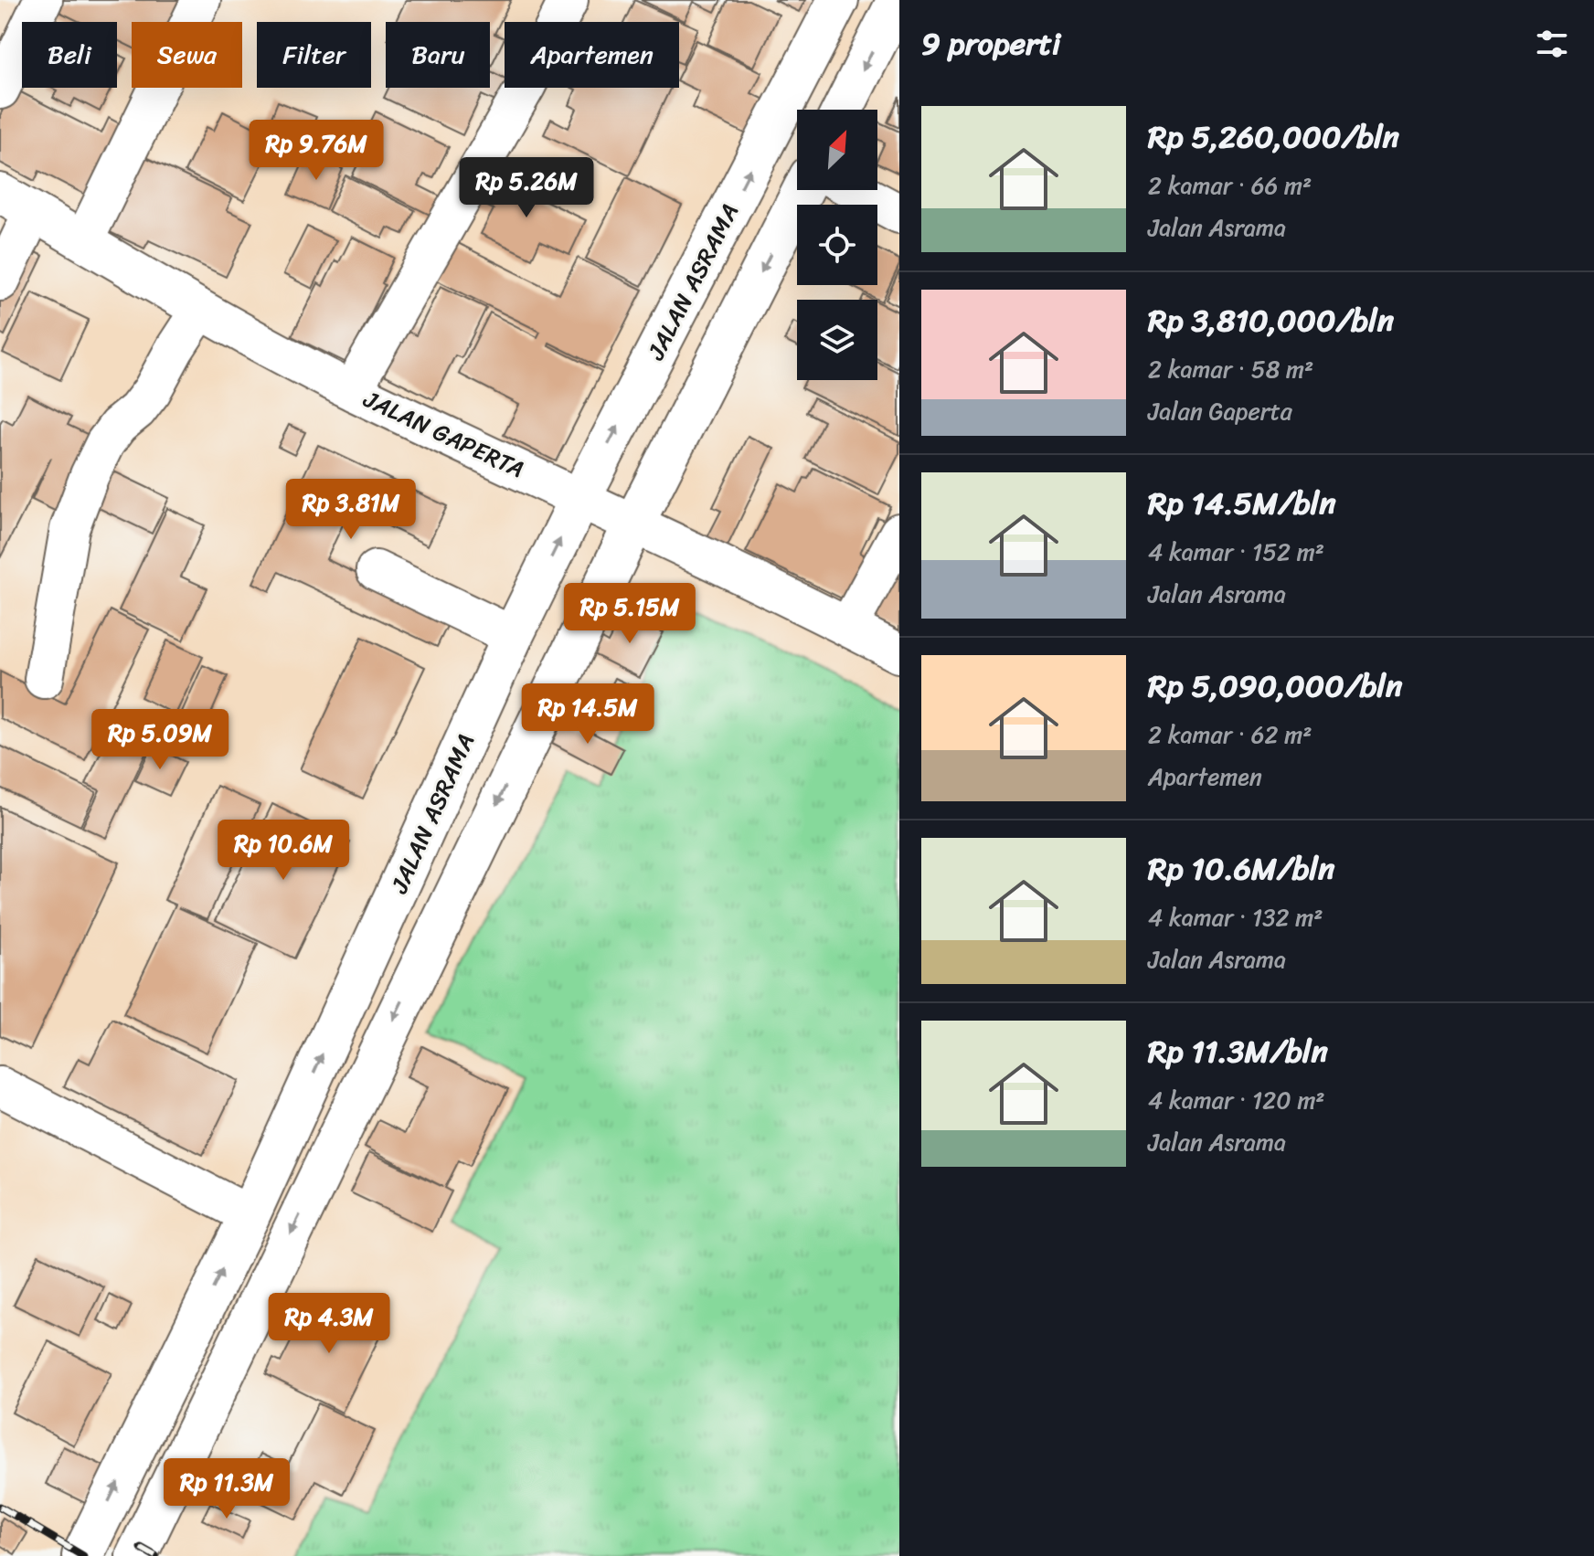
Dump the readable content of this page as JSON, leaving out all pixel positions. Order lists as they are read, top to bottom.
{
  "streets": {
    "highway": ["JALAN ASRAMA"],
    "street": ["JALAN GAPERTA"]
  },
  "crossings": [
    ["JALAN ASRAMA", "JALAN GAPERTA"]
  ],
  "north": "top right",
  "page": {
    "heading": "9 properti",
    "chip": [
      "Beli",
      "Sewa",
      "Filter",
      "Baru",
      "Apartemen"
    ],
    "list": [
      {
        "name": "Rp 5,260,000/bln",
        "note": "2 kamar · 66 m² · Jalan Asrama"
      },
      {
        "name": "Rp 3,810,000/bln",
        "note": "2 kamar · 58 m² · Jalan Gaperta"
      },
      {
        "name": "Rp 14.5M/bln",
        "note": "4 kamar · 152 m² · Jalan Asrama"
      },
      {
        "name": "Rp 5,090,000/bln",
        "note": "2 kamar · 62 m² · Apartemen"
      },
      {
        "name": "Rp 10.6M/bln",
        "note": "4 kamar · 132 m² · Jalan Asrama"
      },
      {
        "name": "Rp 11.3M/bln",
        "note": "4 kamar · 120 m² · Jalan Asrama"
      }
    ],
    "price": [
      "Rp 9.76M",
      "Rp 5.26M",
      "Rp 3.81M",
      "Rp 5.15M",
      "Rp 14.5M",
      "Rp 5.09M",
      "Rp 10.6M",
      "Rp 4.3M",
      "Rp 11.3M"
    ]
  }
}
